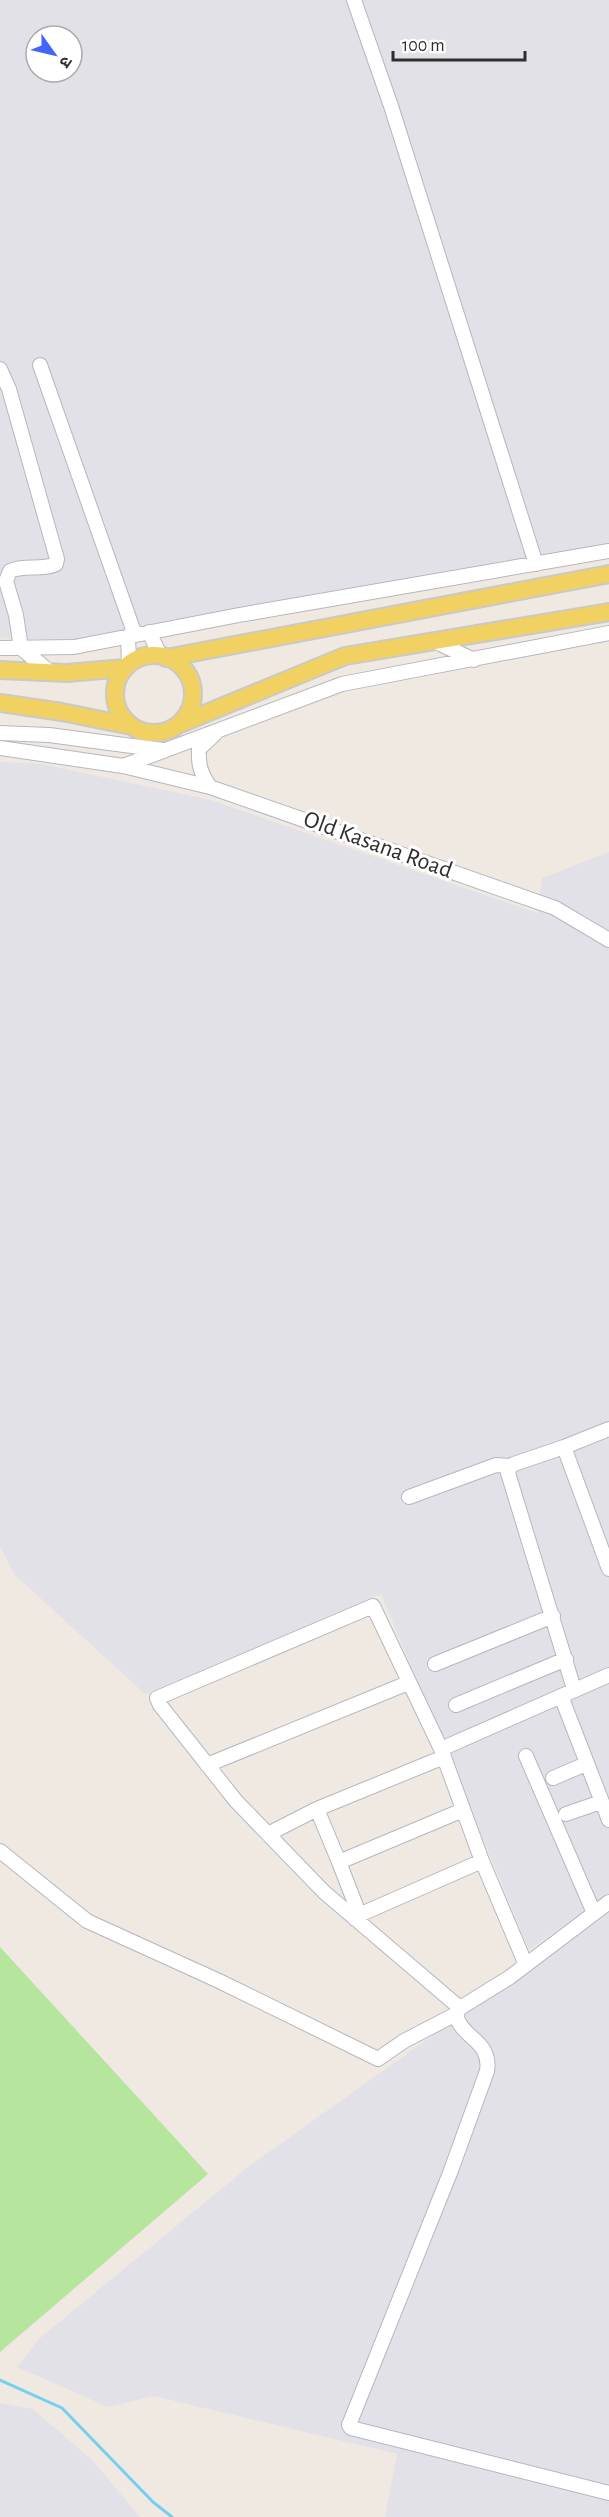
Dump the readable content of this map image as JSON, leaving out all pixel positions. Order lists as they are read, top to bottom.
{
  "streets": {
    "street": ["Old Kasana Road"]
  },
  "scale_bar": "100 m",
  "north": "bottom right"
}
